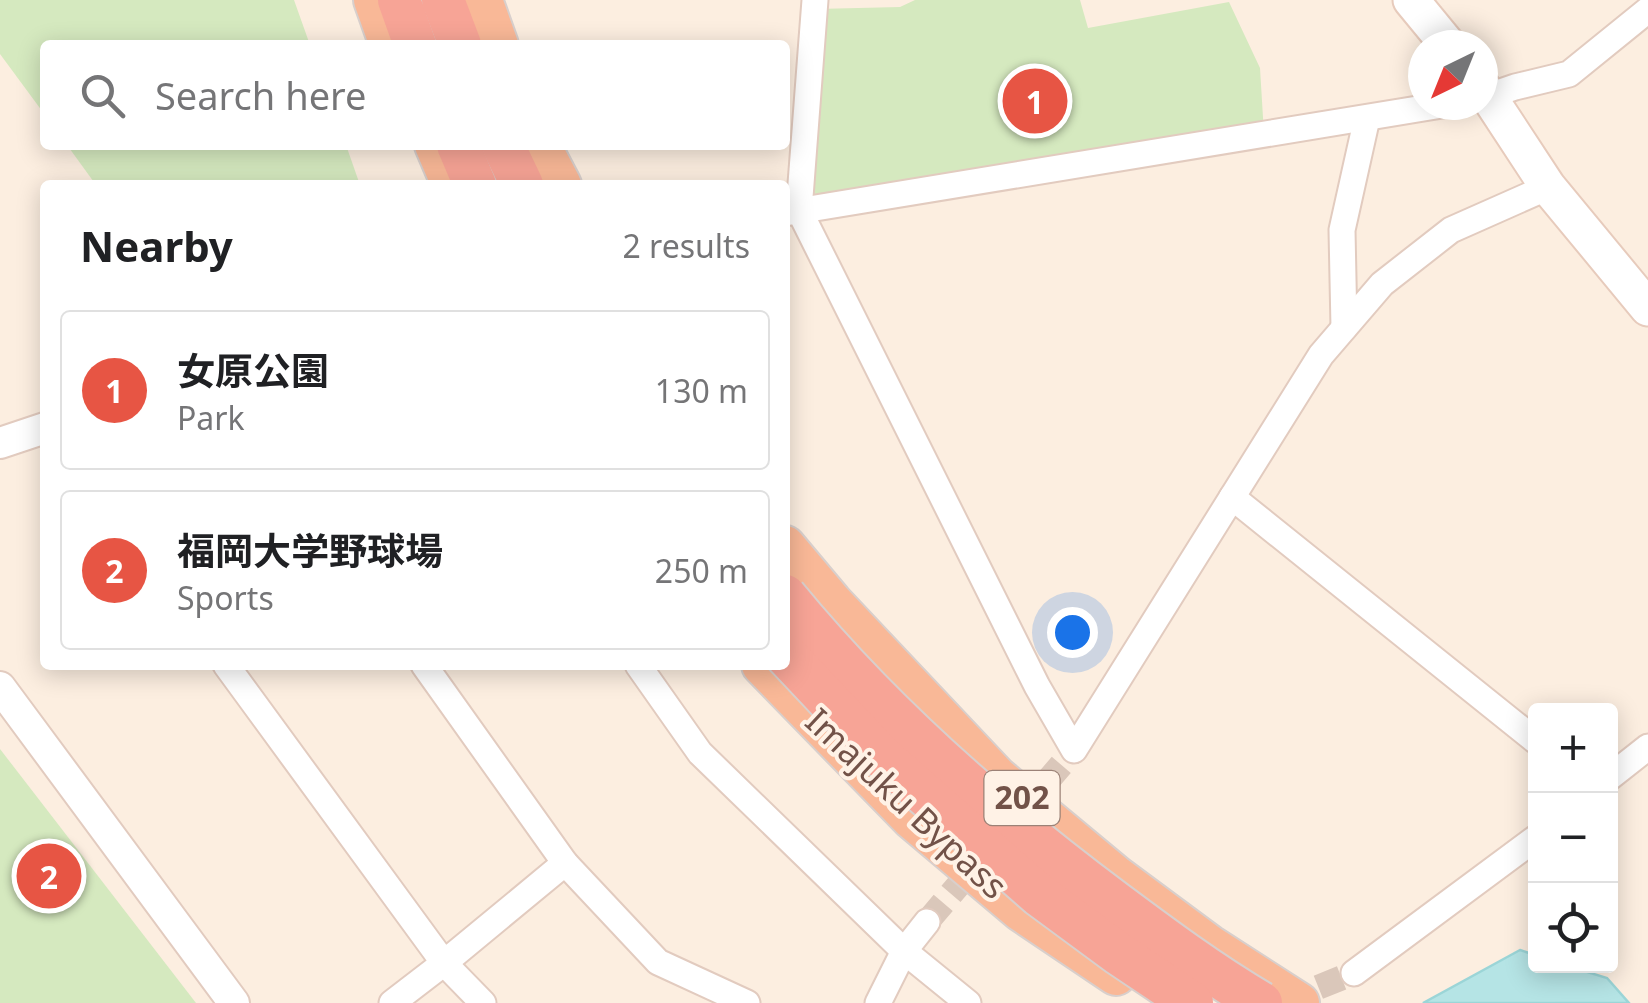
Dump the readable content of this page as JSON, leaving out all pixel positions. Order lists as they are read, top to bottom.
{
  "streets": {
    "highway": ["202", "Imajuku Bypass"]
  },
  "north": "bottom left",
  "page": {
    "search": "Search here",
    "pins": ["1", "2"],
    "heading": ["Nearby", "2 results"],
    "list": [
      {
        "mark": "1",
        "name": "女原公園",
        "note": "Park",
        "value": "130 m"
      },
      {
        "mark": "2",
        "name": "福岡大学野球場",
        "note": "Sports",
        "value": "250 m"
      }
    ],
    "map_buttons": ["+", "−"]
  }
}
